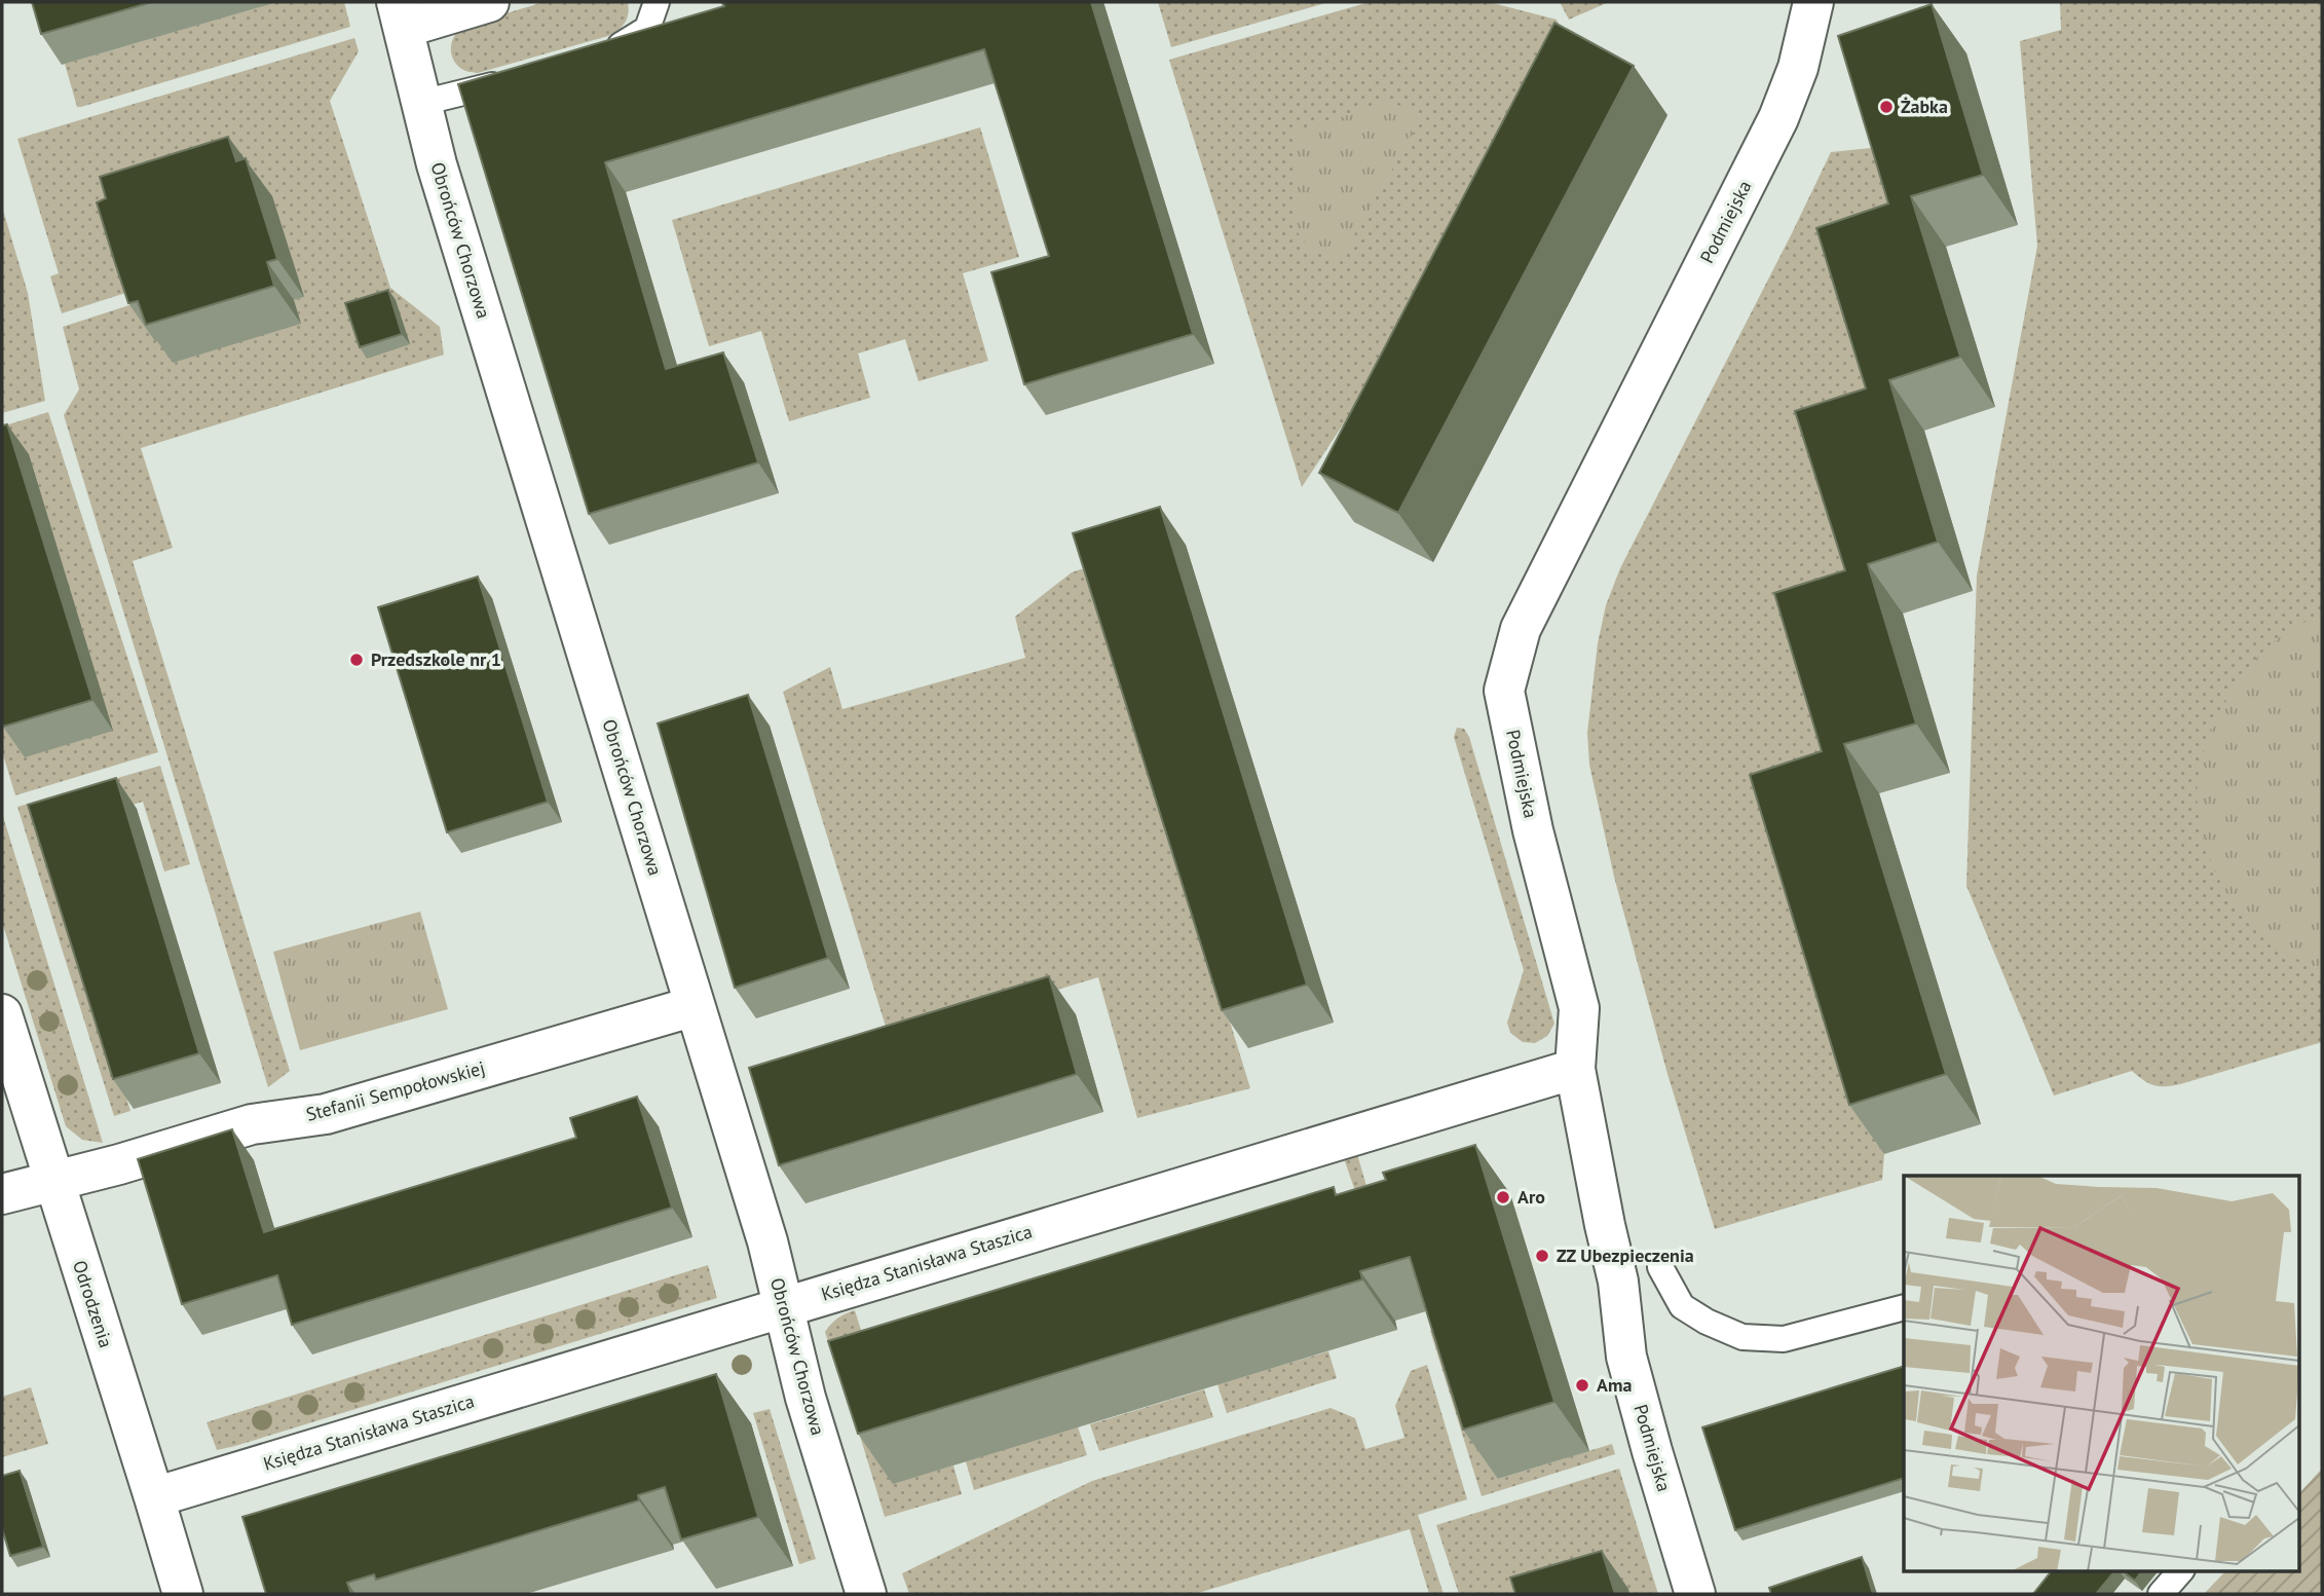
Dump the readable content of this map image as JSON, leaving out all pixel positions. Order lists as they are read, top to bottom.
{
  "streets": {
    "street": [
      "Podmiejska",
      "Obrońców Chorzowa",
      "Stefanii Sempołowskiej",
      "Księdza Stanisława Staszica",
      "Odrodzenia"
    ]
  },
  "crossings": [
    ["Podmiejska", "Księdza Stanisława Staszica"],
    ["Obrońców Chorzowa", "Stefanii Sempołowskiej"],
    ["Obrońców Chorzowa", "Księdza Stanisława Staszica"],
    ["Stefanii Sempołowskiej", "Odrodzenia"],
    ["Księdza Stanisława Staszica", "Odrodzenia"]
  ],
  "places": [
    "Żabka",
    "Przedszkole nr 1",
    "Aro",
    "ZZ Ubezpieczenia",
    "Ama"
  ]
}
